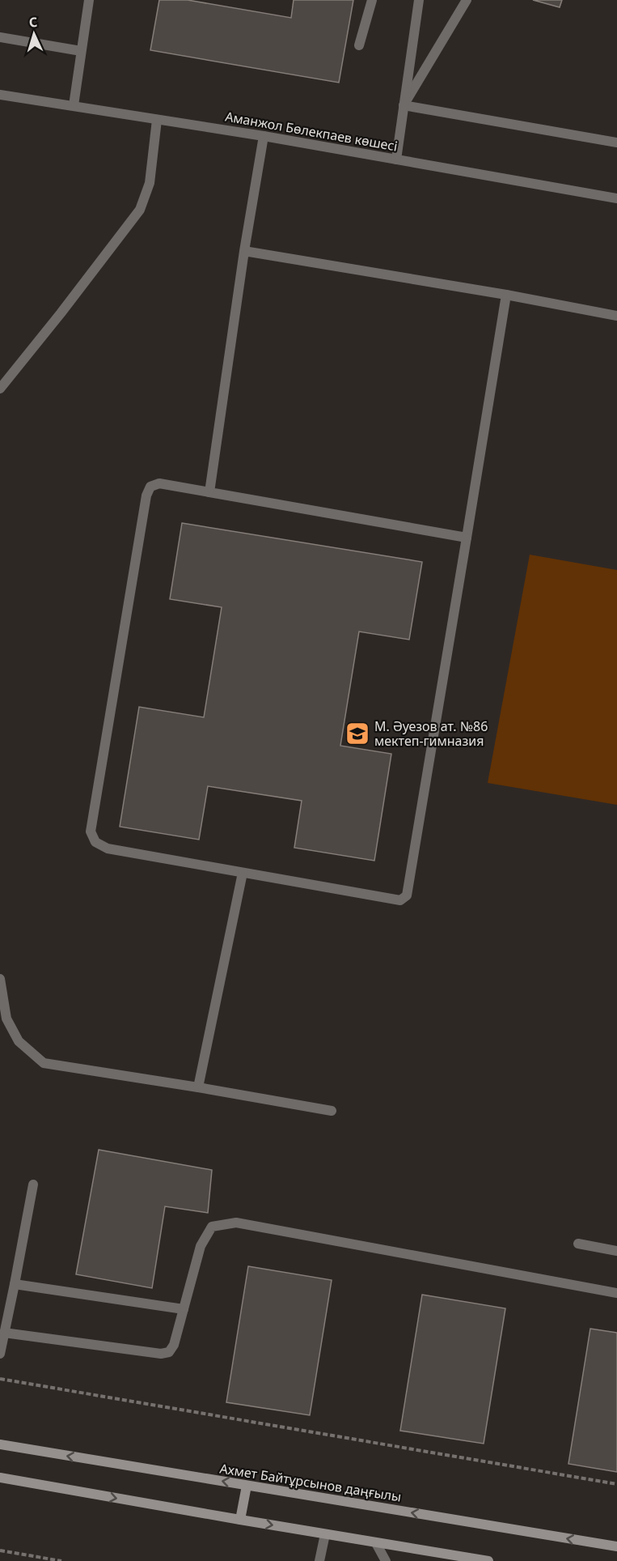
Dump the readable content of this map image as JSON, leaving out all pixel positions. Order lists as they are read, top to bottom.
{
  "streets": {
    "street": ["Аманжол Бөлекпаев көшесі", "Ахмет Байтұрсынов даңғылы"]
  },
  "places": {
    "school or university": ["М. Әуезов ат. №86 мектеп-гимназия"]
  },
  "north": "top"
}
